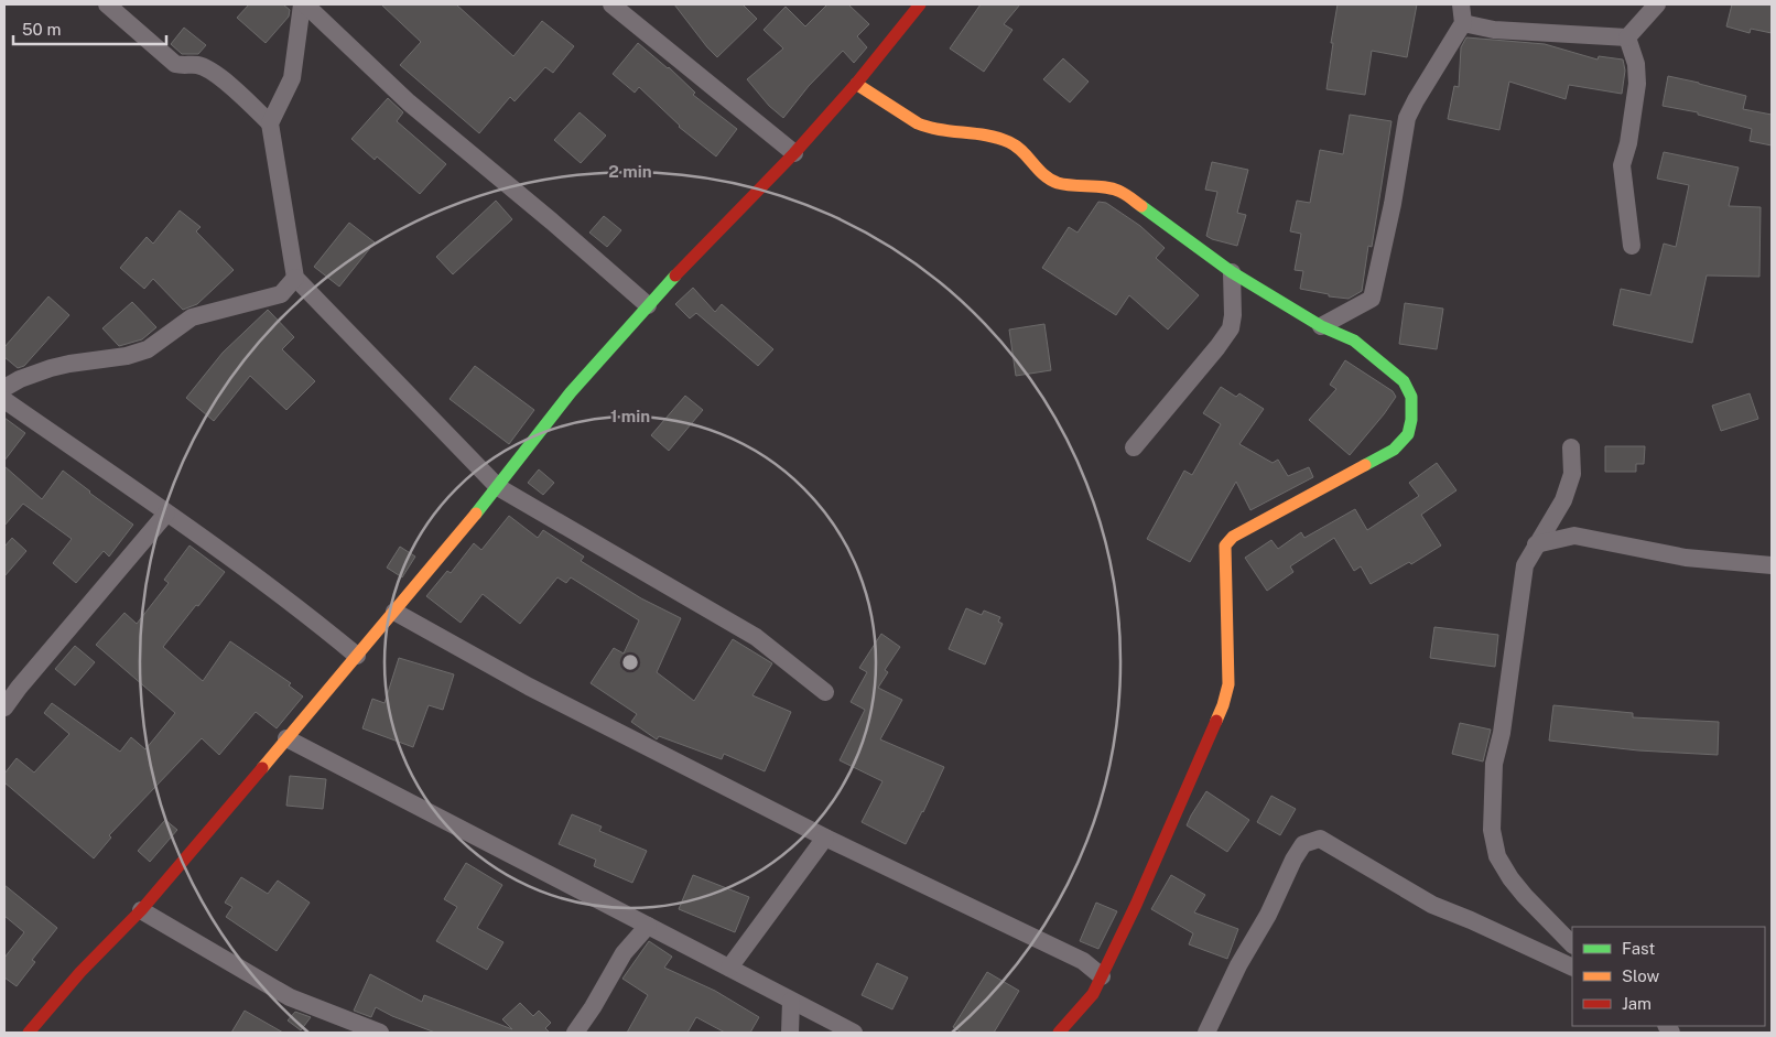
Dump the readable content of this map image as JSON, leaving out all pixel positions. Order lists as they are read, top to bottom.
{
  "legend": ["Fast", "Slow", "Jam"],
  "scale_bar": "50 m",
  "rings": ["2 min", "1 min"]
}
